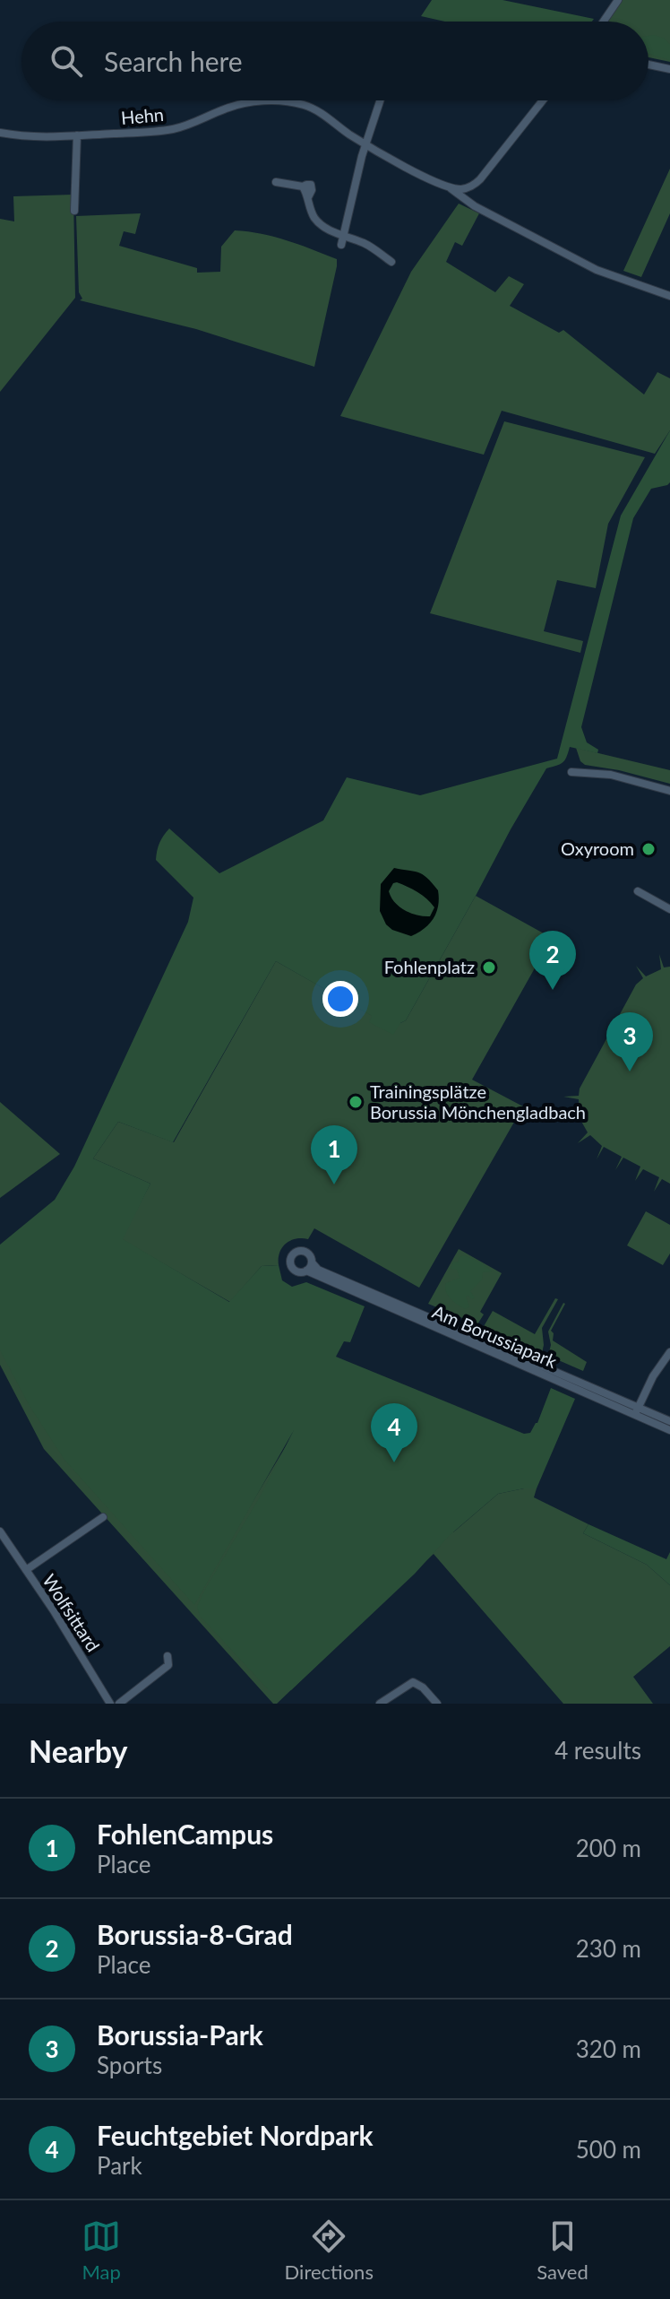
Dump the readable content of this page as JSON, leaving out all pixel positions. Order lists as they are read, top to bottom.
{
  "streets": {
    "street": ["Hehn", "Am Borussiapark", "Wolfsittard"]
  },
  "places": ["Oxyroom", "Fohlenplatz", "Trainingsplätze Borussia Mönchengladbach"],
  "page": {
    "search": "Search here",
    "pins": [
      "2",
      "3",
      "1",
      "4"
    ],
    "heading": ["Nearby", "4 results"],
    "list": [
      {
        "mark": "1",
        "name": "FohlenCampus",
        "note": "Place",
        "value": "200 m"
      },
      {
        "mark": "2",
        "name": "Borussia-8-Grad",
        "note": "Place",
        "value": "230 m"
      },
      {
        "mark": "3",
        "name": "Borussia-Park",
        "note": "Sports",
        "value": "320 m"
      },
      {
        "mark": "4",
        "name": "Feuchtgebiet Nordpark",
        "note": "Park",
        "value": "500 m"
      }
    ],
    "nav": ["Map", "Directions", "Saved"]
  }
}
